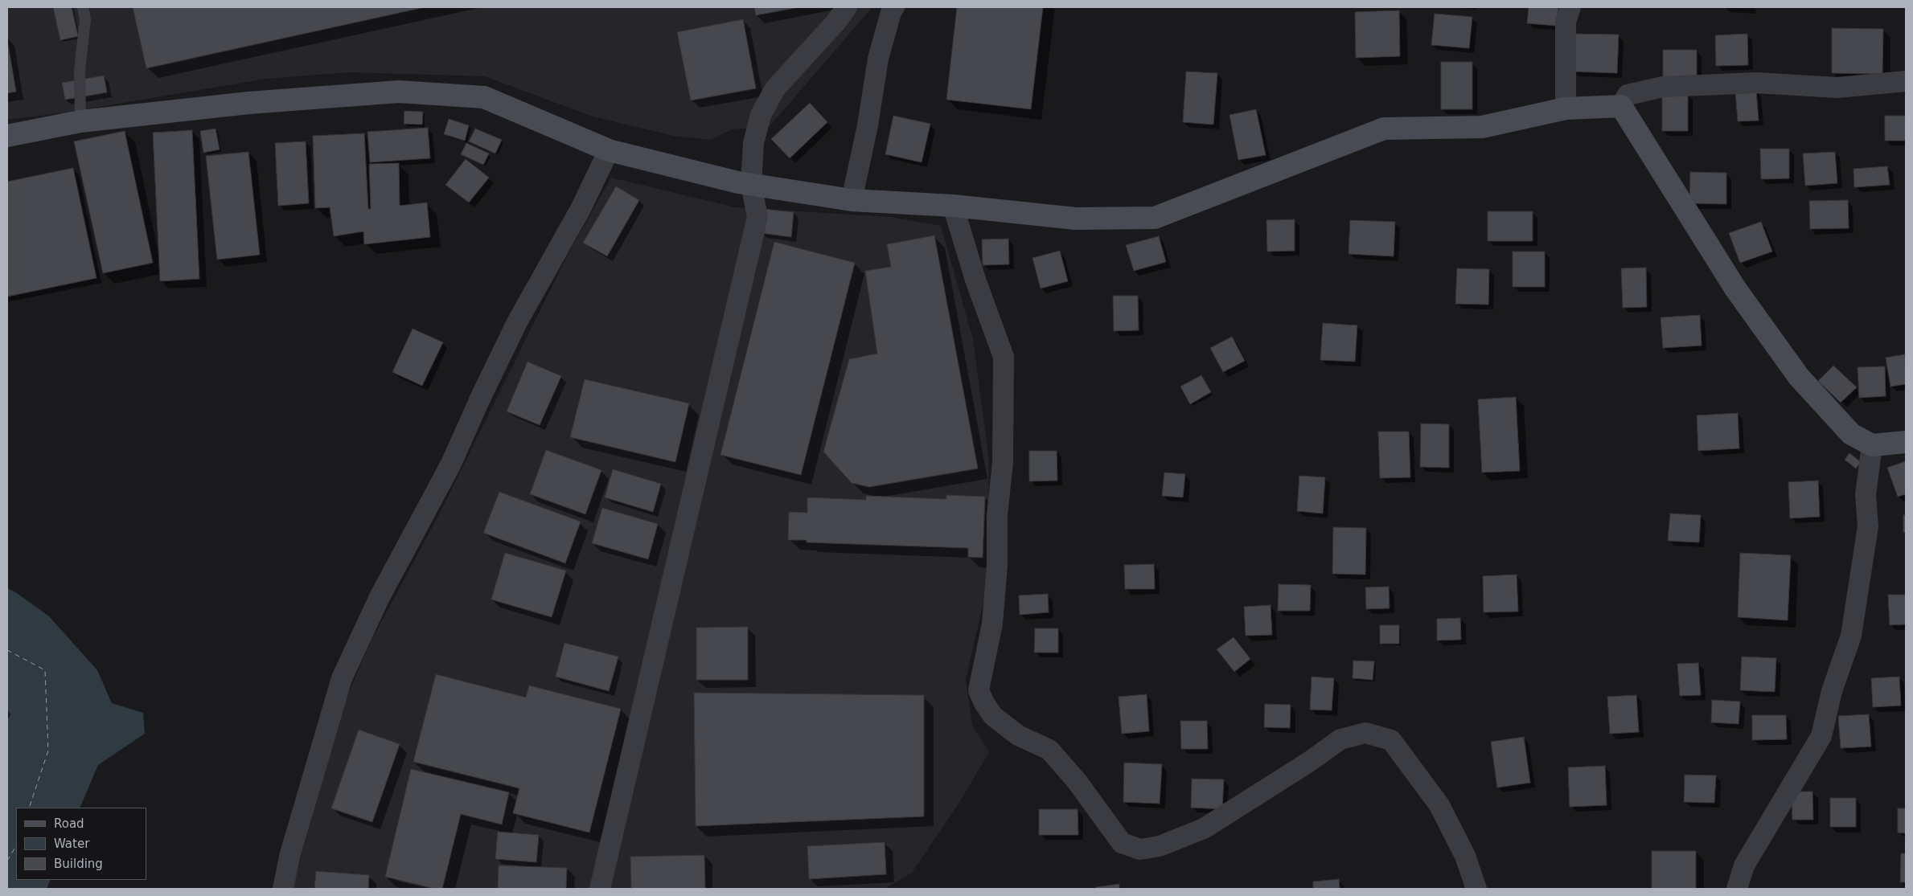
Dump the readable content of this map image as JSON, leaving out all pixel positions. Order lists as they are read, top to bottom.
{
  "legend": ["Road", "Water", "Building"]
}
